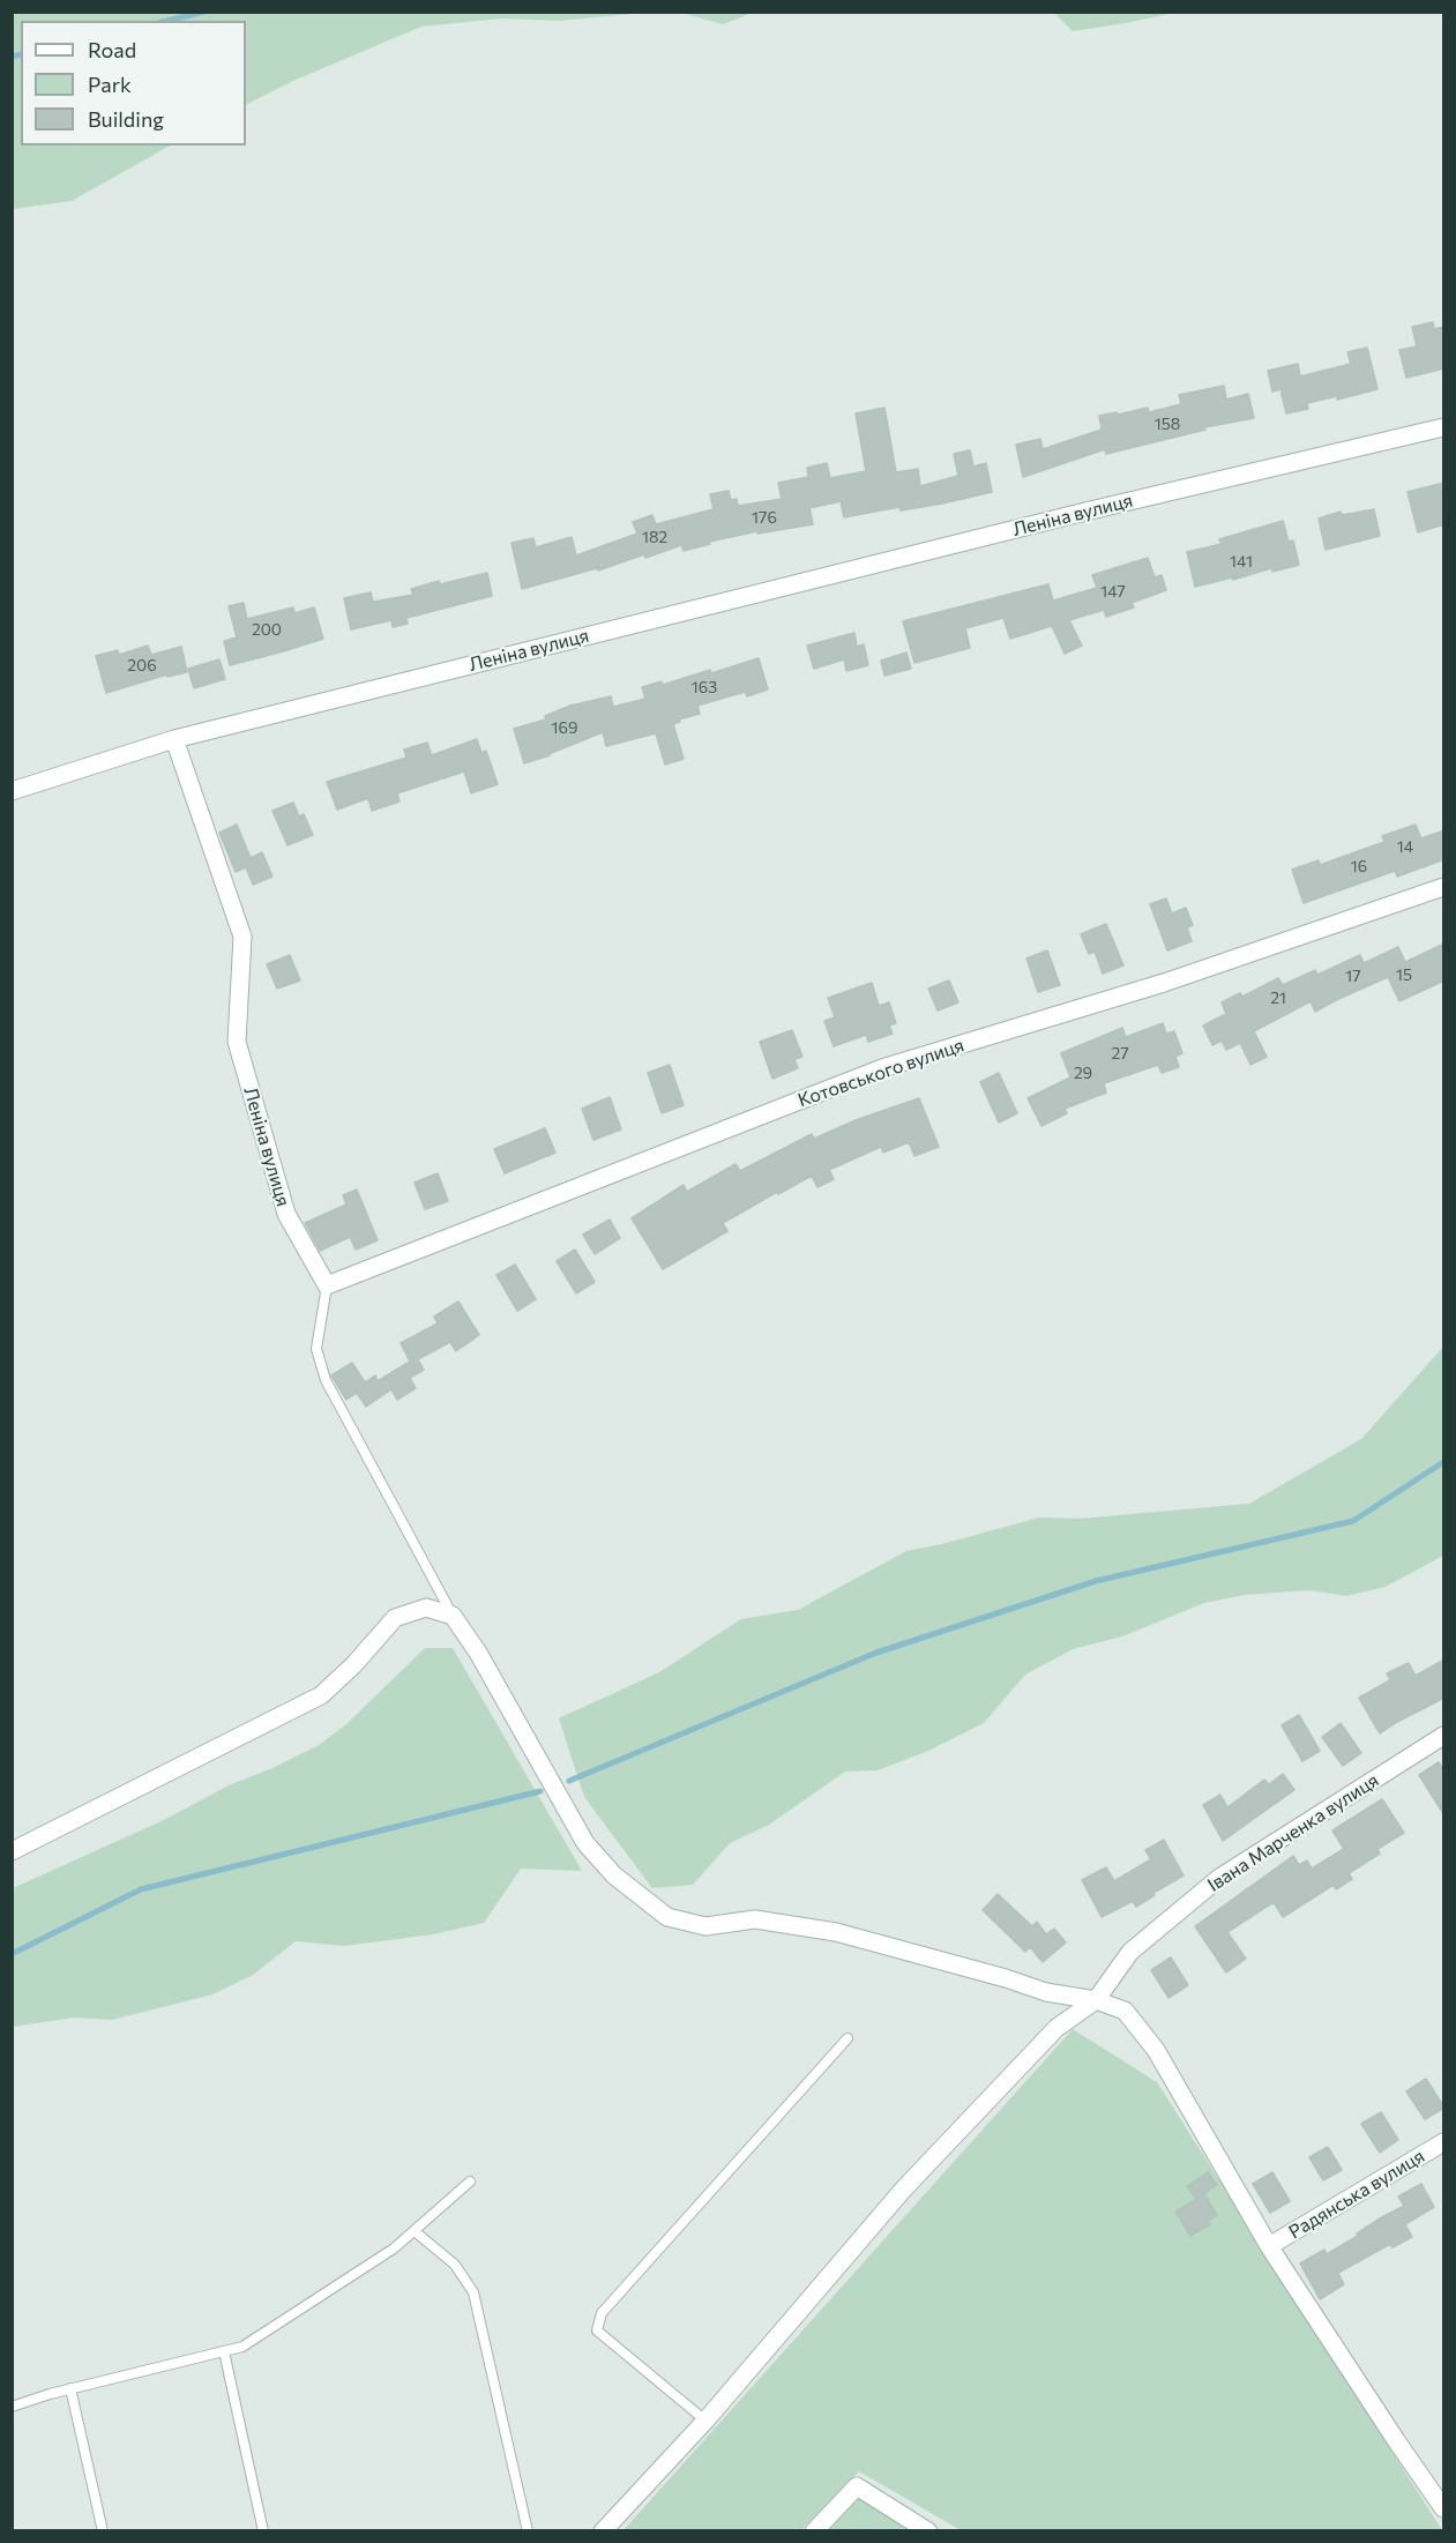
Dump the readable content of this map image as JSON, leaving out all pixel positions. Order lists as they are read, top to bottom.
{
  "streets": {
    "street": [
      "Леніна вулиця",
      "Котовського вулиця",
      "Івана Марченка вулиця",
      "Радянська вулиця"
    ]
  },
  "crossings": [
    ["Леніна вулиця", "Котовського вулиця"]
  ],
  "house_numbers": [
    "158",
    "176",
    "182",
    "141",
    "147",
    "200",
    "206",
    "163",
    "169",
    "14",
    "16",
    "15",
    "17",
    "21",
    "27",
    "29"
  ],
  "legend": ["Road", "Park", "Building"]
}
